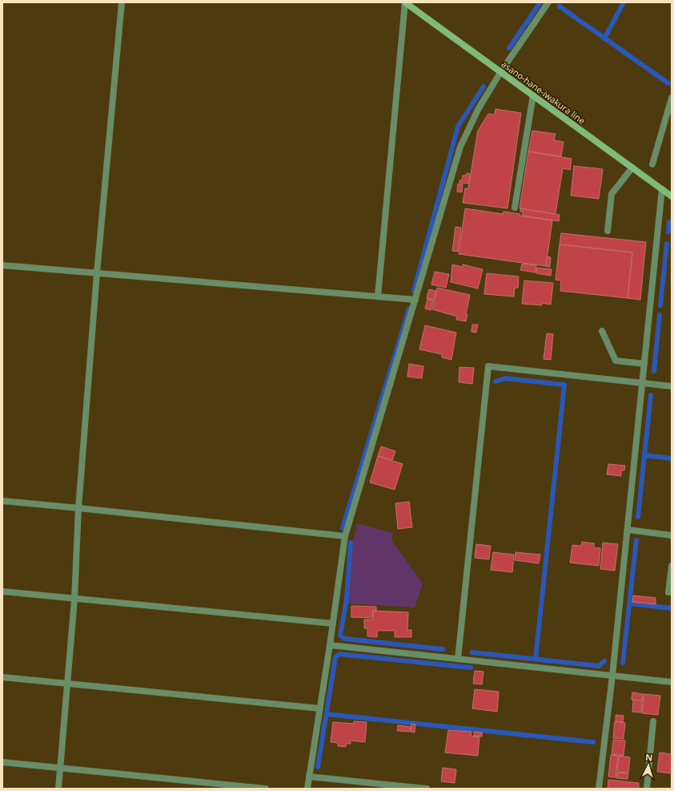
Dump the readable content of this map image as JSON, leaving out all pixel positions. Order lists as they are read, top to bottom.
{
  "streets": {
    "main road": ["asano-hane-iwakura line"]
  },
  "north": "top"
}
